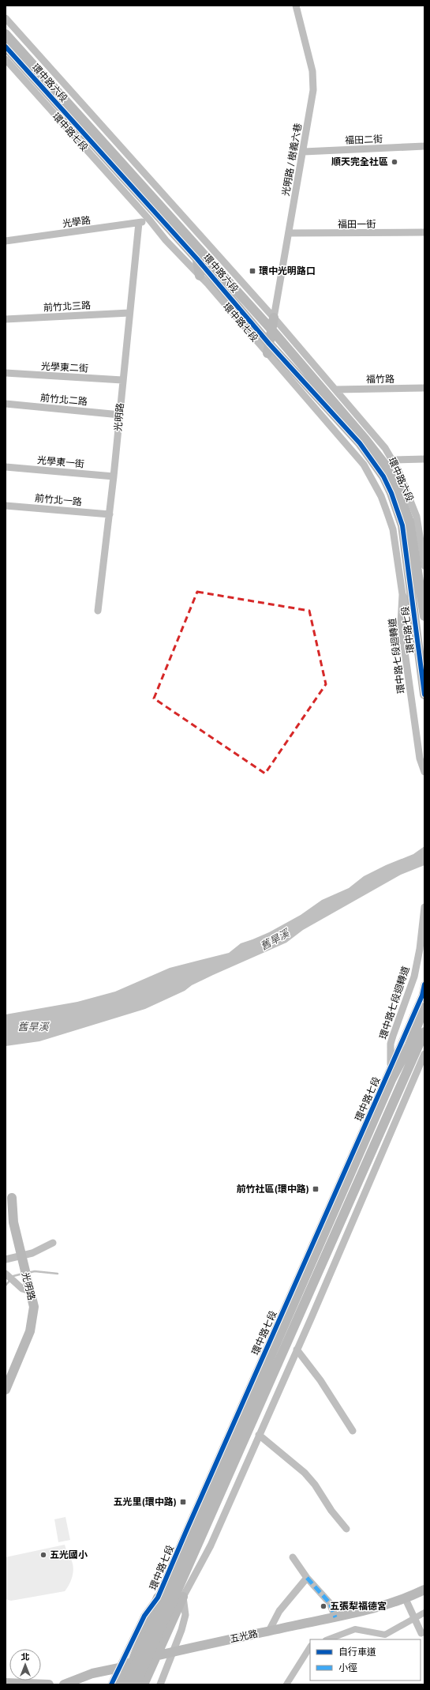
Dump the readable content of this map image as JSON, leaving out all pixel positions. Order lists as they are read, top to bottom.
{
  "streets": {
    "street": [
      "環中路六段",
      "環中路七段",
      "福田二街",
      "光明路 / 樹義六巷",
      "光學路",
      "福田一街",
      "前竹北三路",
      "光學東二街",
      "福竹路",
      "前竹北二路",
      "光明路",
      "光學東一街",
      "前竹北一路",
      "環中路七段迴轉道",
      "五光路"
    ]
  },
  "crossings": [
    ["環中路六段", "環中路七段"],
    ["環中路六段", "光明路 / 樹義六巷"],
    ["環中路六段", "福竹路"],
    ["環中路七段", "光學路"],
    ["環中路七段", "環中路七段迴轉道"],
    ["福田二街", "光明路 / 樹義六巷"],
    ["光明路 / 樹義六巷", "福田一街"],
    ["光學路", "光明路"],
    ["前竹北三路", "光明路"],
    ["光學東二街", "光明路"],
    ["前竹北二路", "光明路"],
    ["光明路", "光學東一街"],
    ["光明路", "前竹北一路"]
  ],
  "water": ["舊旱溪"],
  "places": {
    "other": ["順天完全社區", "五光國小", "五張犁福德宮"],
    "transit": ["環中光明路口", "前竹社區(環中路)", "五光里(環中路)"]
  },
  "legend": ["自行車道", "小徑"],
  "north": "top"
}
